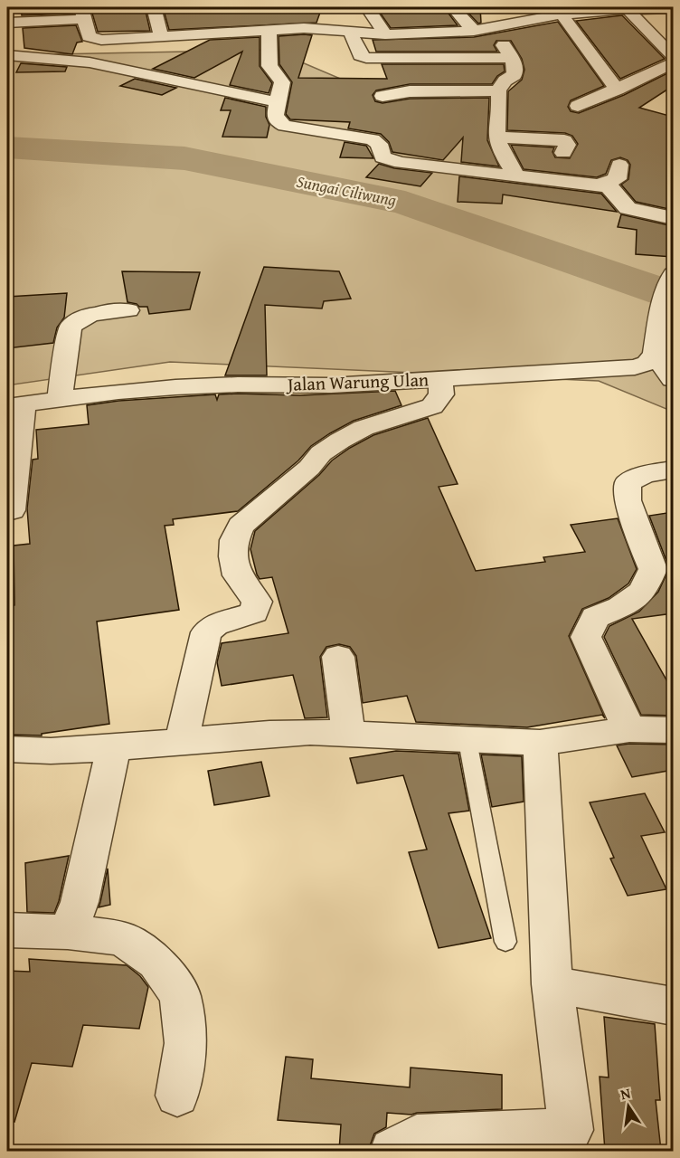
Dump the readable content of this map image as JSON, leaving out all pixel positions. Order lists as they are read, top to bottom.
{
  "streets": {
    "street": ["Jalan Warung Ulan"]
  },
  "water": ["Sungai Ciliwung"],
  "north": "top"
}
